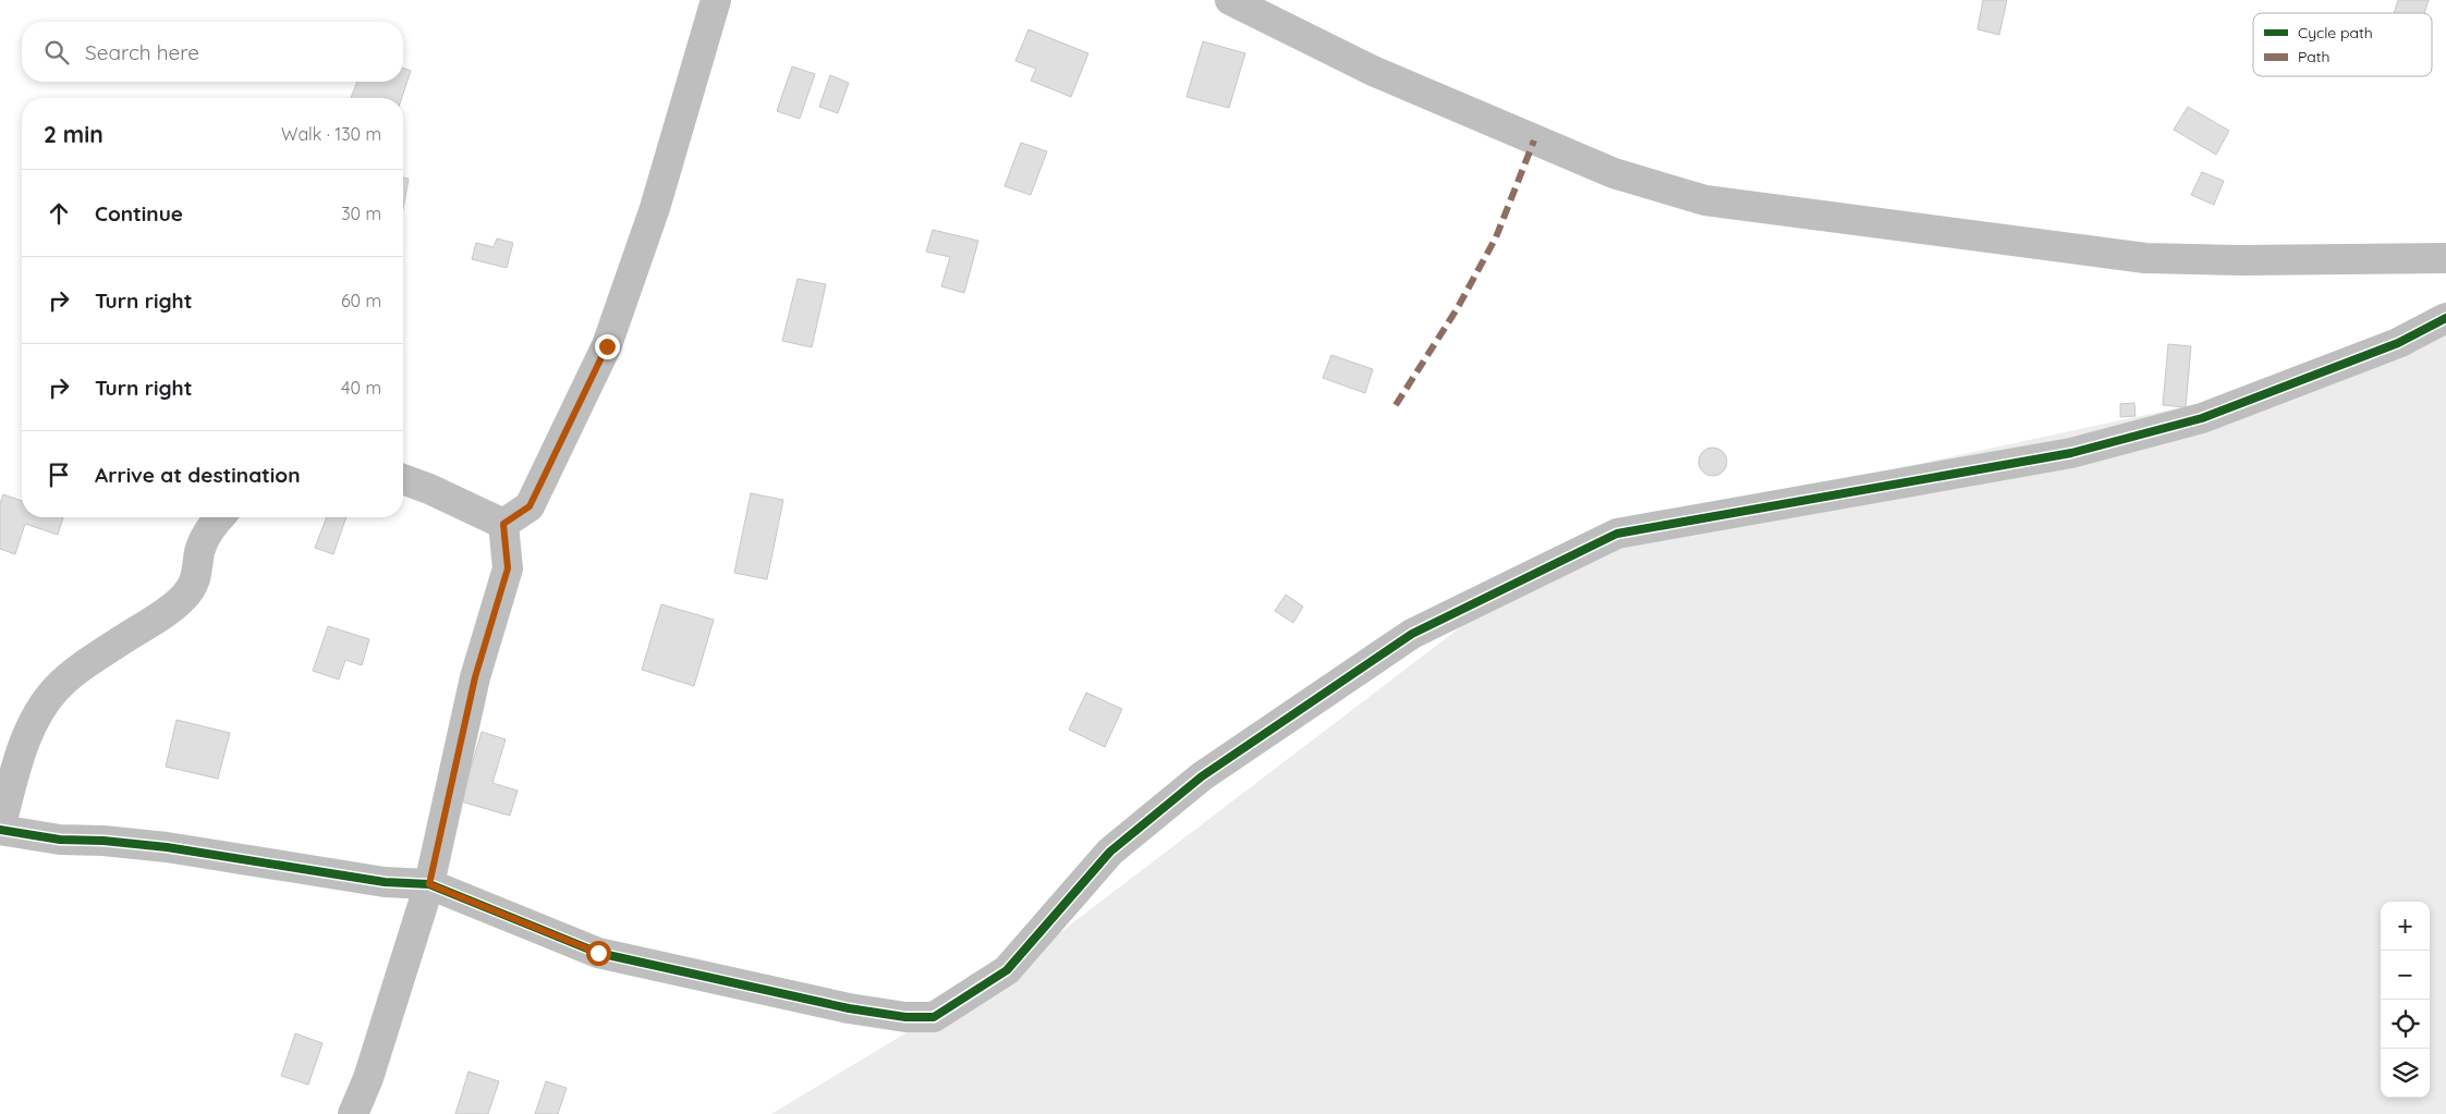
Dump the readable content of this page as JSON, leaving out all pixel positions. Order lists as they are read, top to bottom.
{
  "legend": ["Cycle path", "Path"],
  "page": {
    "search": "Search here",
    "heading": ["2 min", "Walk · 130 m"],
    "list": [
      ["Continue", "30 m"],
      ["Turn right", "60 m"],
      ["Turn right", "40 m"],
      "Arrive at destination"
    ],
    "map_buttons": ["+", "−"]
  }
}
